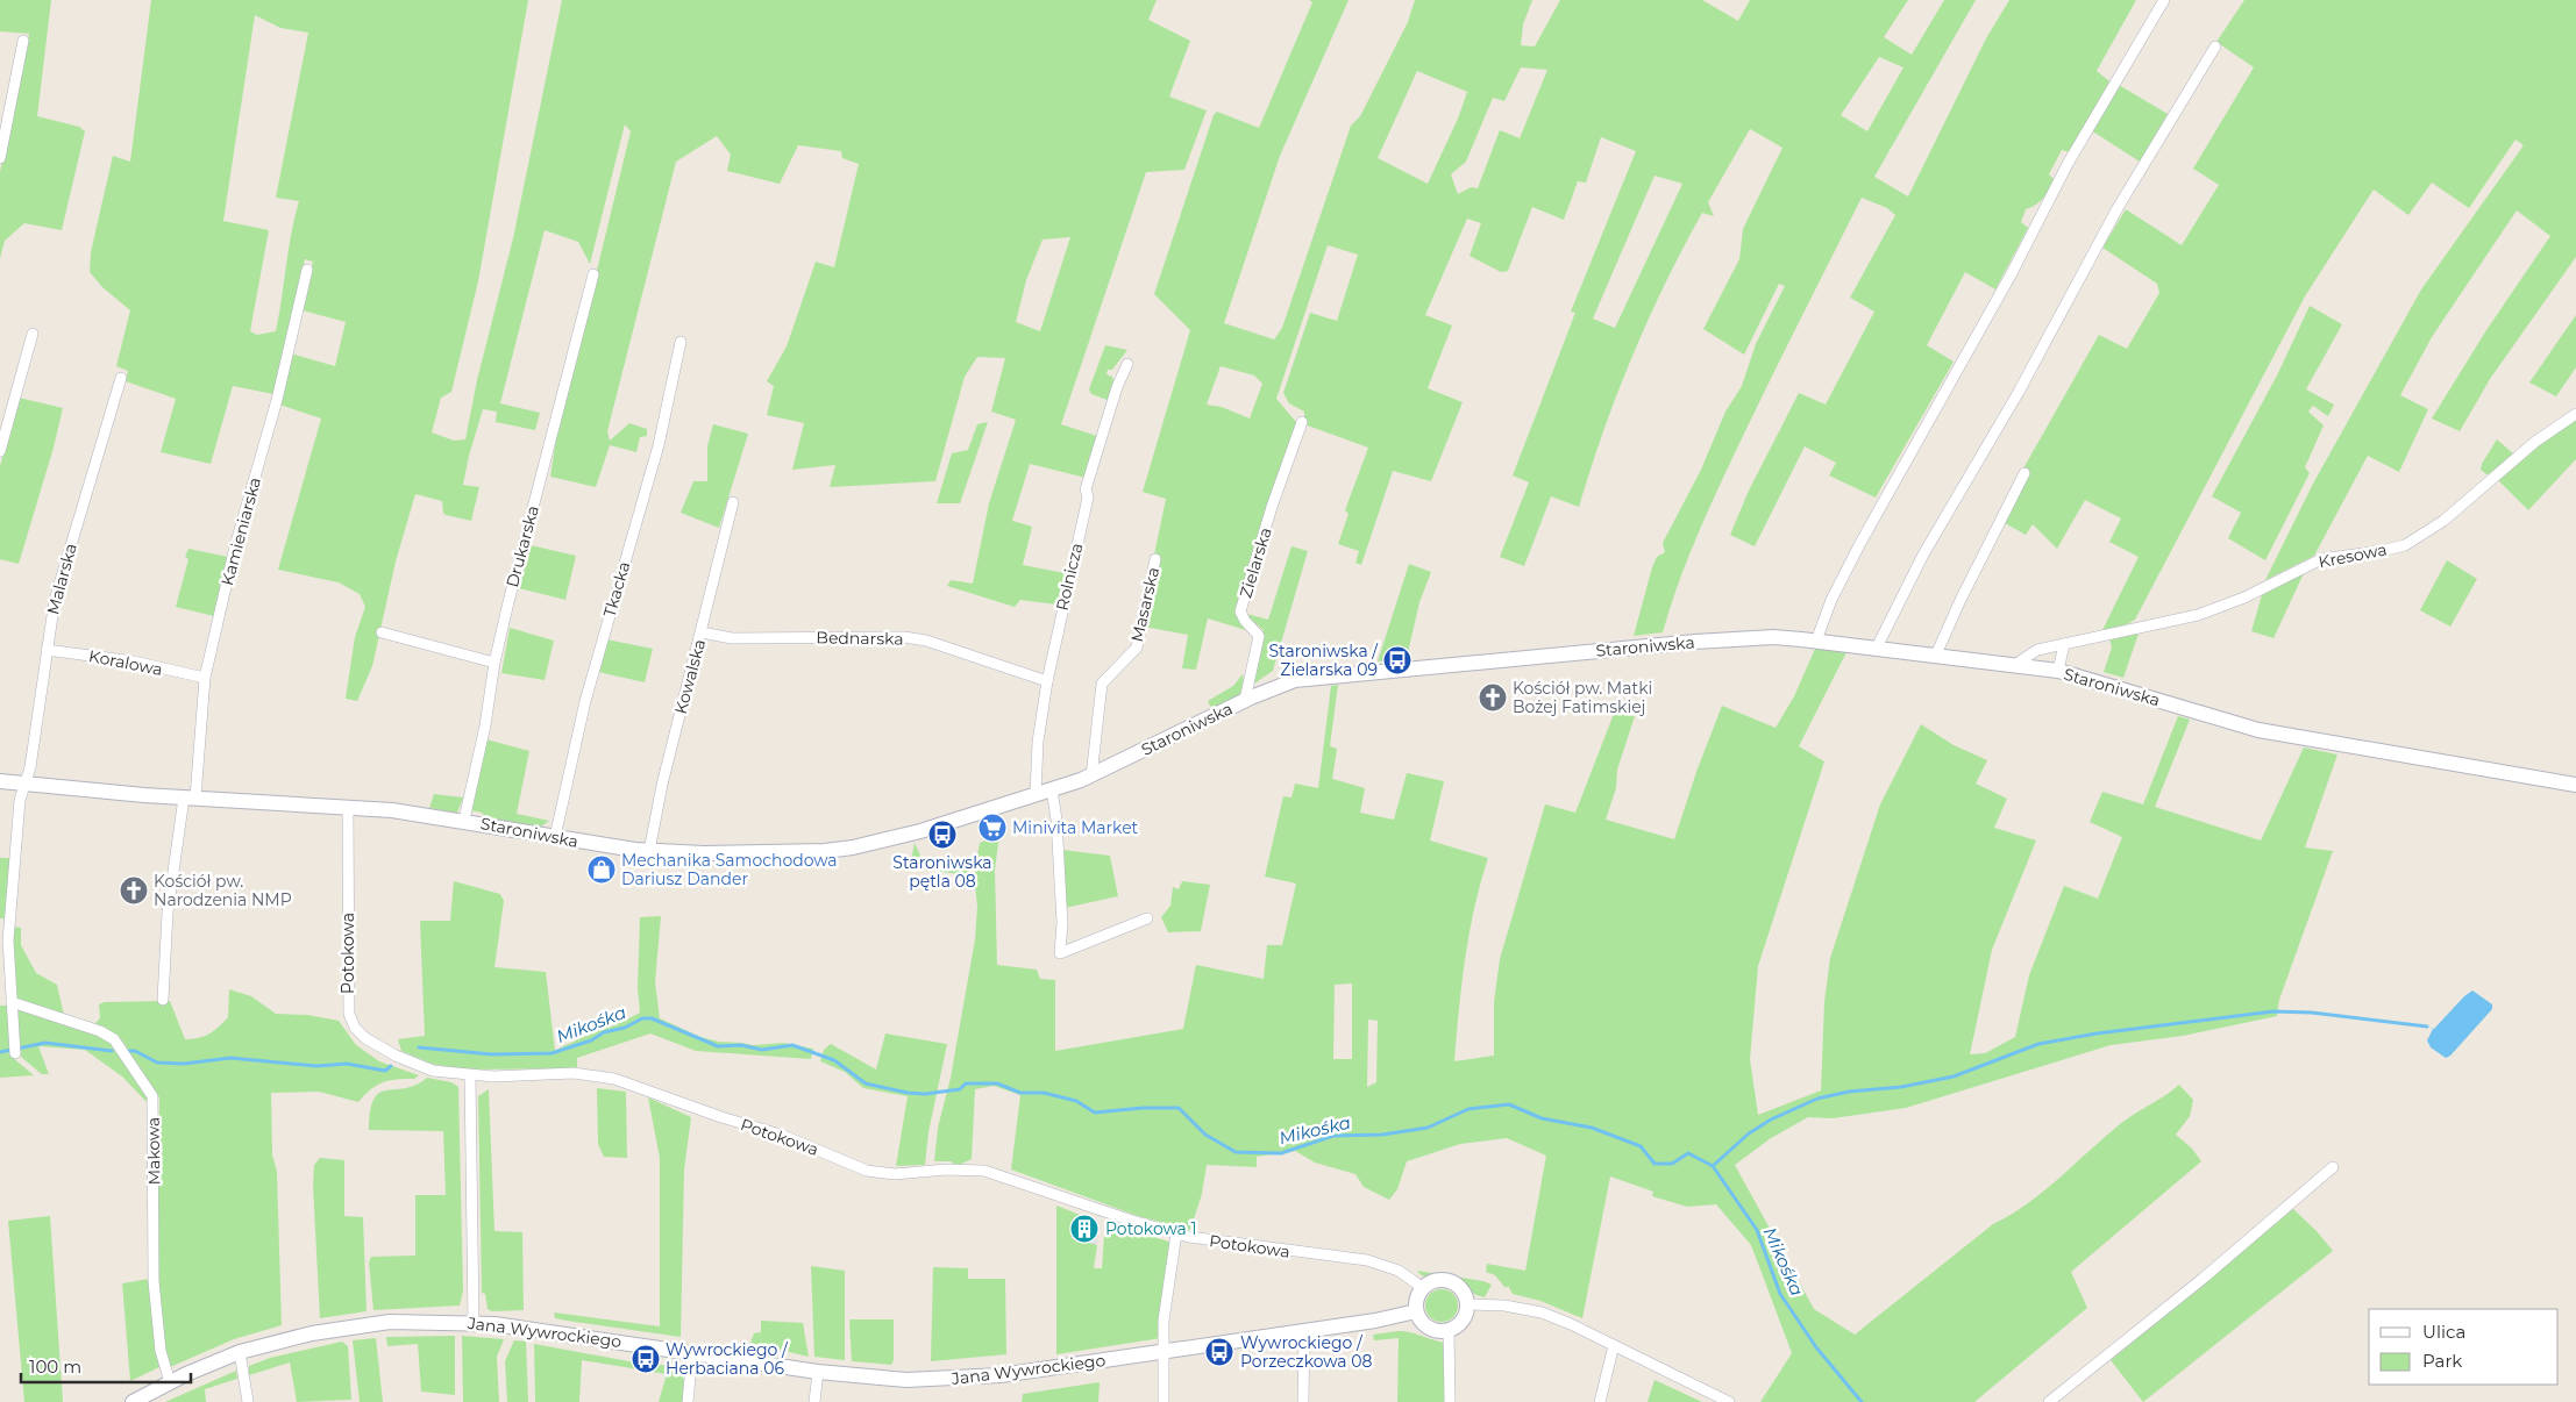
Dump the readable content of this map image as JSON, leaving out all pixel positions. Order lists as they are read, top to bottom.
{
  "streets": {
    "street": [
      "Kamieniarska",
      "Drukarska",
      "Kresowa",
      "Zielarska",
      "Rolnicza",
      "Malarska",
      "Tkacka",
      "Masarska",
      "Bednarska",
      "Staroniwska",
      "Koralowa",
      "Kowalska",
      "Potokowa",
      "Makowa",
      "Jana Wywrockiego"
    ]
  },
  "crossings": [
    ["Kamieniarska", "Staroniwska"],
    ["Kamieniarska", "Koralowa"],
    ["Drukarska", "Staroniwska"],
    ["Kresowa", "Staroniwska"],
    ["Zielarska", "Staroniwska"],
    ["Rolnicza", "Bednarska"],
    ["Rolnicza", "Staroniwska"],
    ["Malarska", "Staroniwska"],
    ["Malarska", "Koralowa"],
    ["Tkacka", "Staroniwska"],
    ["Masarska", "Staroniwska"],
    ["Bednarska", "Kowalska"],
    ["Staroniwska", "Kowalska"],
    ["Staroniwska", "Potokowa"],
    ["Potokowa", "Jana Wywrockiego"],
    ["Makowa", "Jana Wywrockiego"]
  ],
  "water": ["Mikośka"],
  "places": {
    "bus stop": [
      "Staroniwska / Zielarska 09",
      "Staroniwska pętla 08",
      "Wywrockiego / Porzeczkowa 08",
      "Wywrockiego / Herbaciana 06"
    ],
    "church": ["Kościół pw. Matki Bożej Fatimskiej", "Kościół pw. Narodzenia NMP"],
    "supermarket": ["Minivita Market"],
    "shop": ["Mechanika Samochodowa Dariusz Dander"],
    "building": ["Potokowa 1"]
  },
  "legend": ["Ulica", "Park"],
  "scale_bar": "100 m"
}
